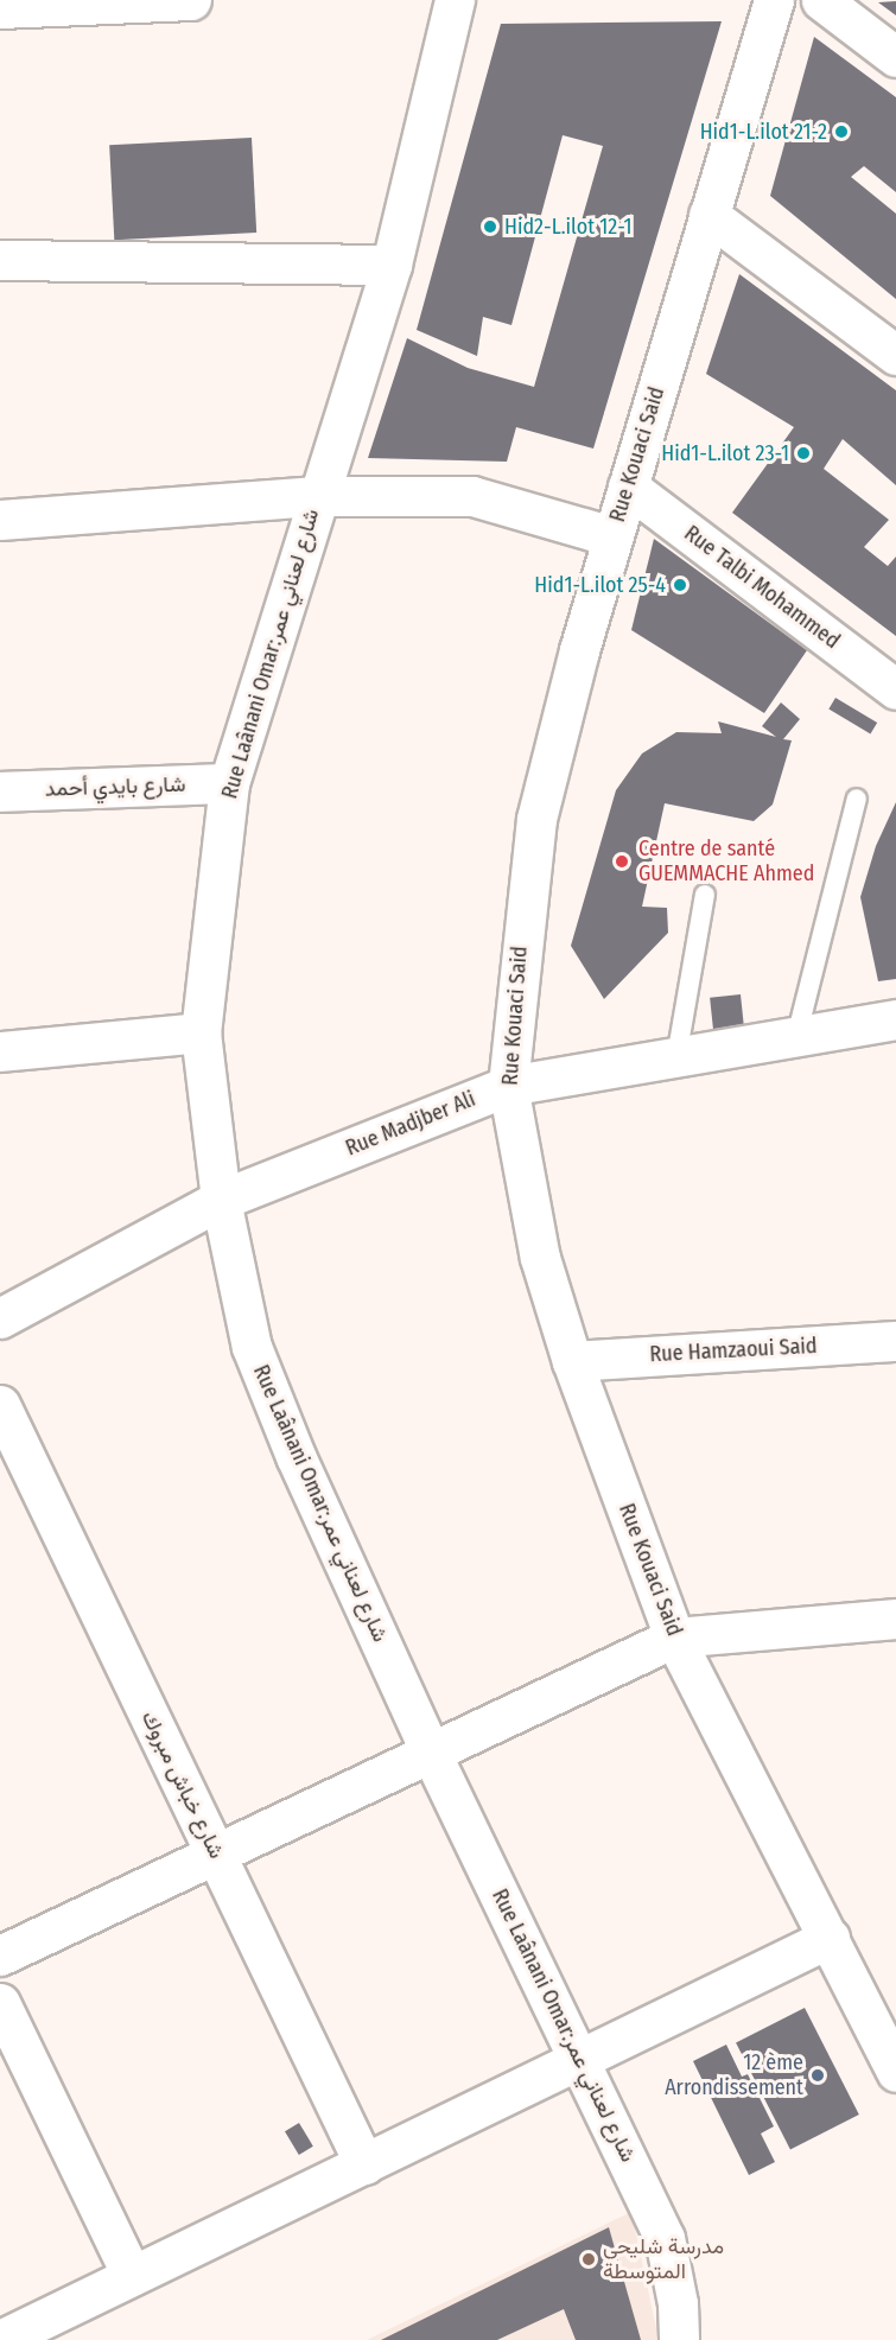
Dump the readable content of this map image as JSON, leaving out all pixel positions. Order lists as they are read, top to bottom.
{
  "streets": {
    "street": [
      "Rue Kouaci Said",
      "Rue Talbi Mohammed",
      "Rue Laânani Omar;شارع لعناني عمر",
      "شارع بايدي أحمد",
      "Rue Madjber Ali",
      "Rue Hamzaoui Said",
      "شارع خباش مبروك"
    ]
  },
  "crossings": [
    ["Rue Kouaci Said", "Rue Talbi Mohammed"],
    ["Rue Kouaci Said", "Rue Madjber Ali"],
    ["Rue Kouaci Said", "Rue Hamzaoui Said"],
    ["Rue Laânani Omar;شارع لعناني عمر", "شارع بايدي أحمد"],
    ["Rue Laânani Omar;شارع لعناني عمر", "Rue Madjber Ali"]
  ],
  "places": [
    "Hid1-L.ilot 21-2",
    "Hid2-L.ilot 12-1",
    "Hid1-L.ilot 23-1",
    "Hid1-L.ilot 25-4",
    "Centre de santé GUEMMACHE Ahmed",
    "12 ème Arrondissement",
    "مدرسة شليحي المتوسطة"
  ]
}
